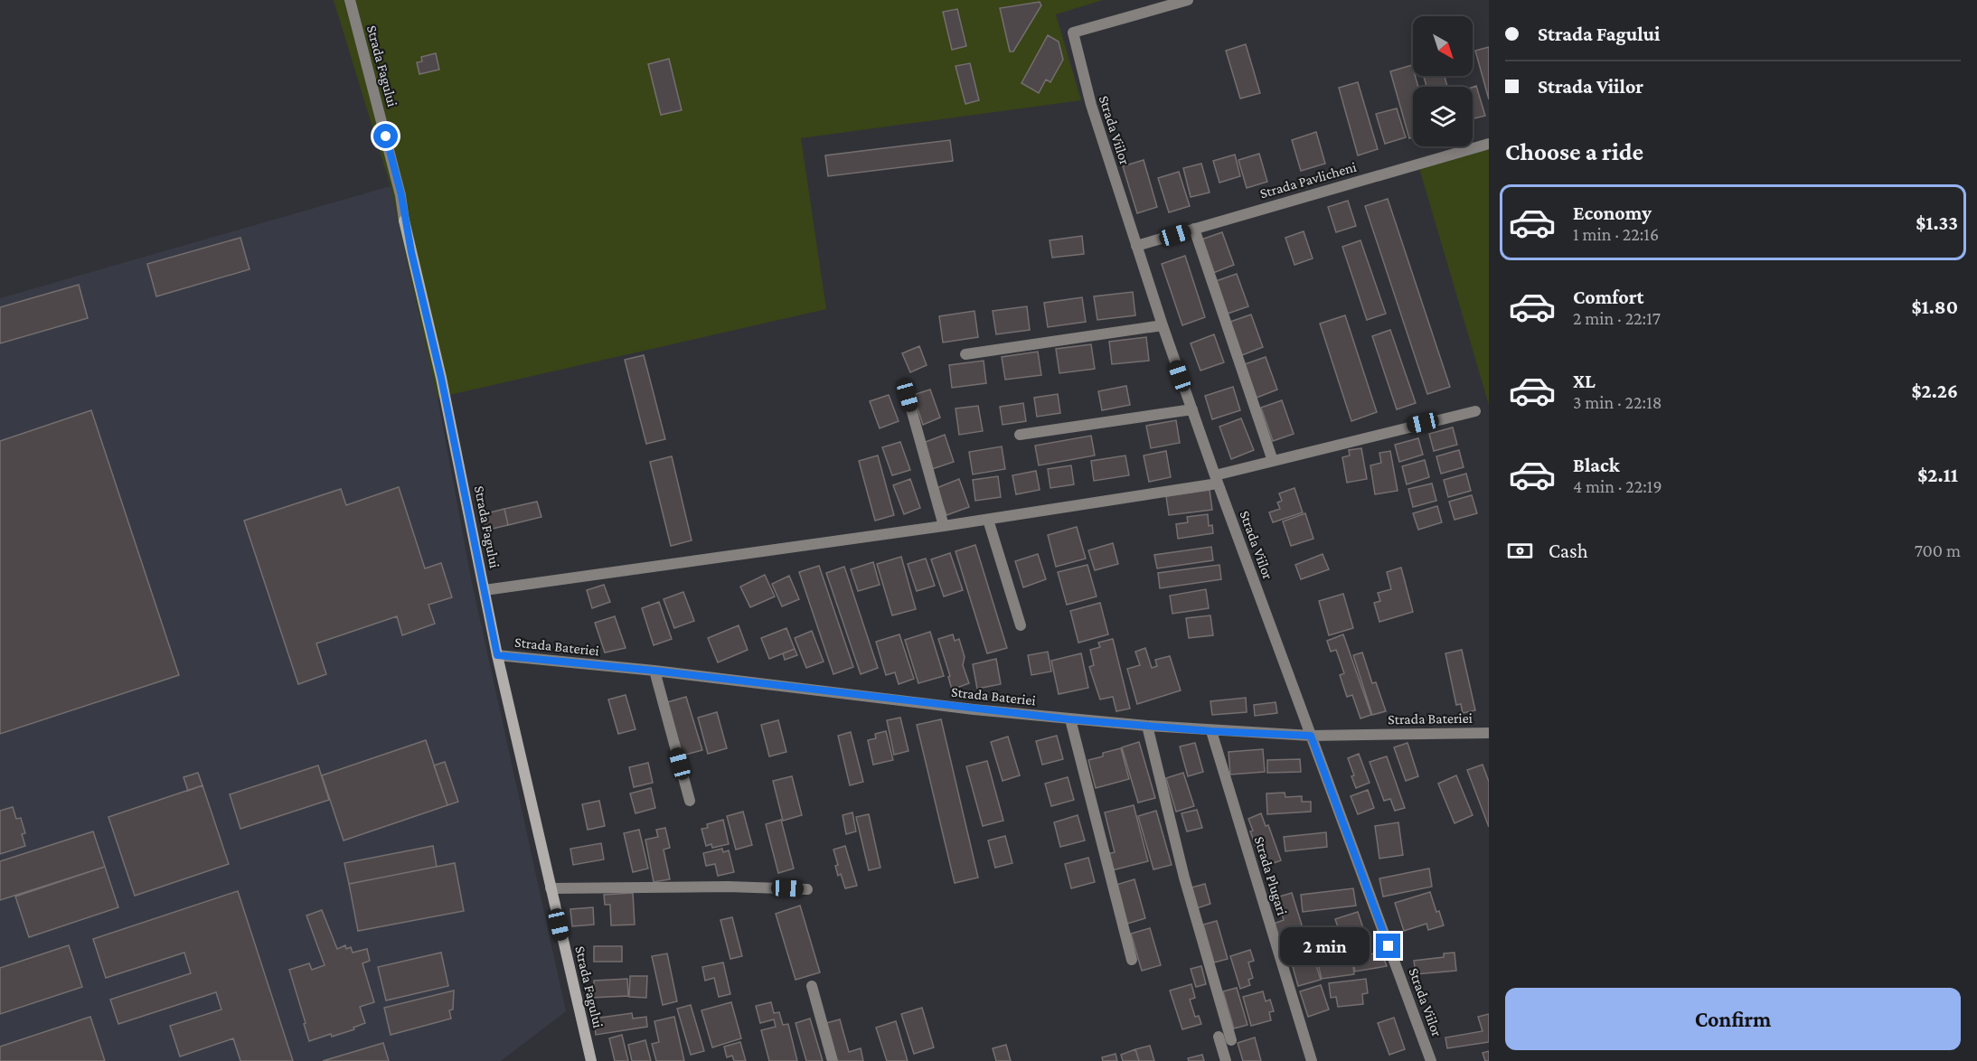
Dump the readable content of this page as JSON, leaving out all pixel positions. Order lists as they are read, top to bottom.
{
  "streets": {
    "street": [
      "Strada Fagului",
      "Strada Viilor",
      "Strada Pavlicheni",
      "Strada Bateriei",
      "Strada Plugari"
    ]
  },
  "crossings": [
    ["Strada Fagului", "Strada Bateriei"],
    ["Strada Viilor", "Strada Pavlicheni"],
    ["Strada Viilor", "Strada Bateriei"],
    ["Strada Bateriei", "Strada Plugari"]
  ],
  "north": "bottom right",
  "page": {
    "banner": ["Strada Fagului", "Strada Viilor"],
    "heading": "Choose a ride",
    "list": [
      {
        "name": "Economy",
        "note": "1 min · 22:16",
        "value": "$1.33"
      },
      {
        "name": "Comfort",
        "note": "2 min · 22:17",
        "value": "$1.80"
      },
      {
        "name": "XL",
        "note": "3 min · 22:18",
        "value": "$2.26"
      },
      {
        "name": "Black",
        "note": "4 min · 22:19",
        "value": "$2.11"
      }
    ],
    "pay": ["Cash", "700 m"],
    "bubble": "2 min",
    "buttons": "Confirm"
  }
}
